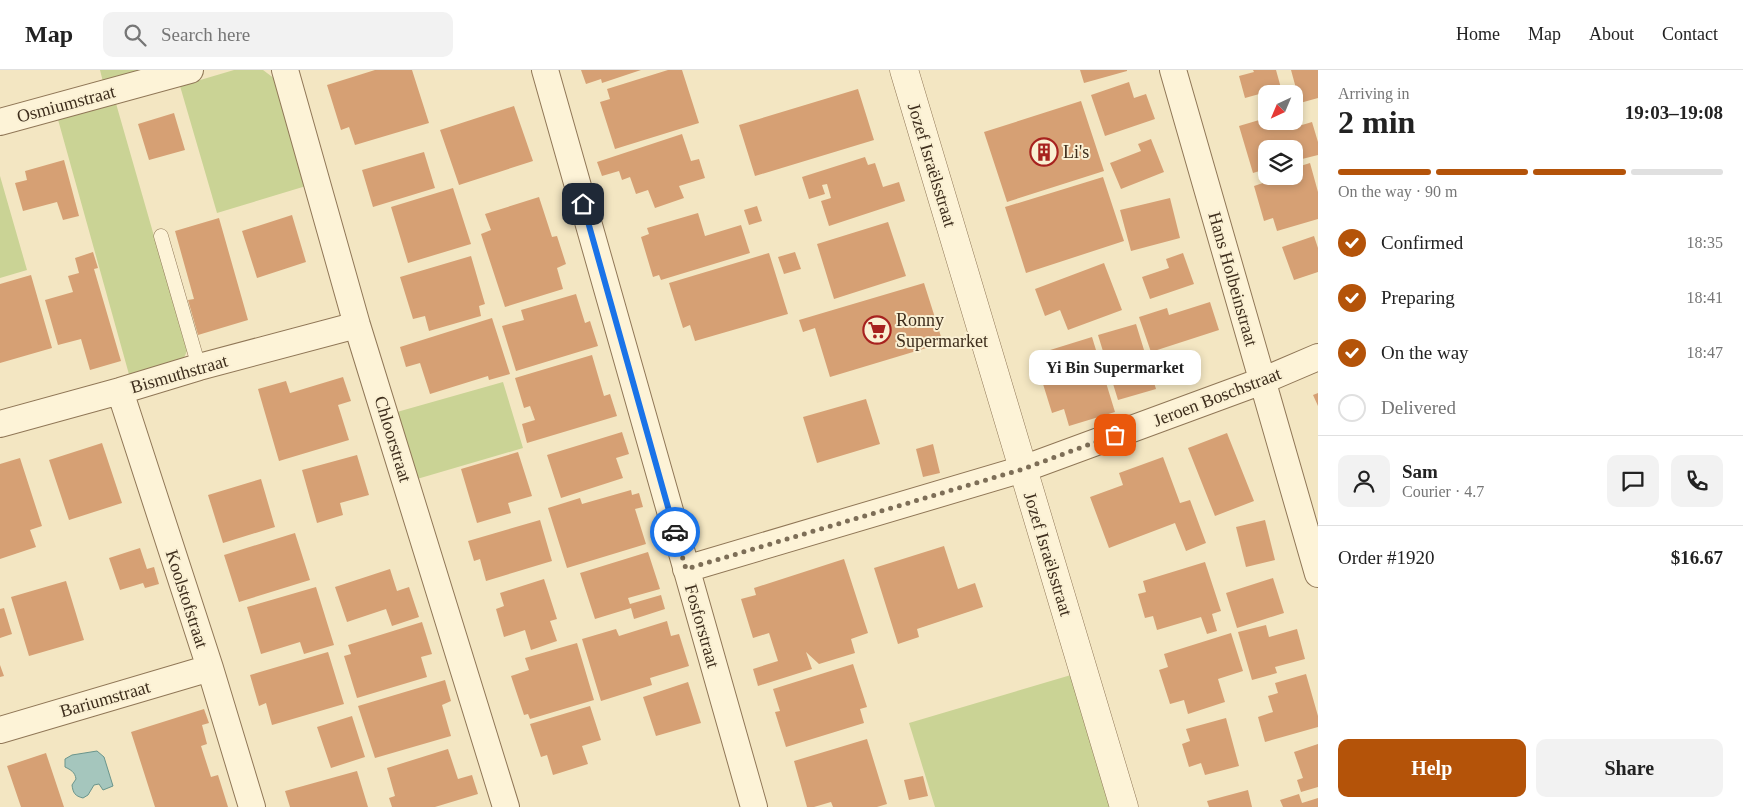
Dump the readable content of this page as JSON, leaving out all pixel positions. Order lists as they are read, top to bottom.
{
  "streets": {
    "street": [
      "Osmiumstraat",
      "Jozef Israëlsstraat",
      "Hans Holbeinstraat",
      "Bismuthstraat",
      "Jeroen Boschstraat",
      "Chloorstraat",
      "Koolstofstraat",
      "Fosforstraat",
      "Bariumstraat"
    ]
  },
  "crossings": [
    ["Jozef Israëlsstraat", "Jeroen Boschstraat"],
    ["Hans Holbeinstraat", "Jeroen Boschstraat"],
    ["Bismuthstraat", "Chloorstraat"],
    ["Bismuthstraat", "Koolstofstraat"],
    ["Jeroen Boschstraat", "Fosforstraat"],
    ["Koolstofstraat", "Bariumstraat"]
  ],
  "places": {
    "building": ["Li's"],
    "supermarket": ["Ronny Supermarket"],
    "other": ["Yi Bin Supermarket"]
  },
  "north": "bottom left",
  "page": {
    "header": "Map",
    "search": "Search here",
    "nav": [
      "Home",
      "Map",
      "About",
      "Contact"
    ],
    "heading": ["2 min", "Arriving in", "19:03–19:08"],
    "panel": [
      "Sam",
      "Courier · 4.7",
      "Order #1920",
      "$16.67"
    ],
    "bar": "On the way · 90 m",
    "list": [
      ["Confirmed", "18:35"],
      ["Preparing", "18:41"],
      ["On the way", "18:47"],
      "Delivered"
    ],
    "bubble": "Yi Bin Supermarket",
    "buttons": ["Help", "Share"]
  }
}
